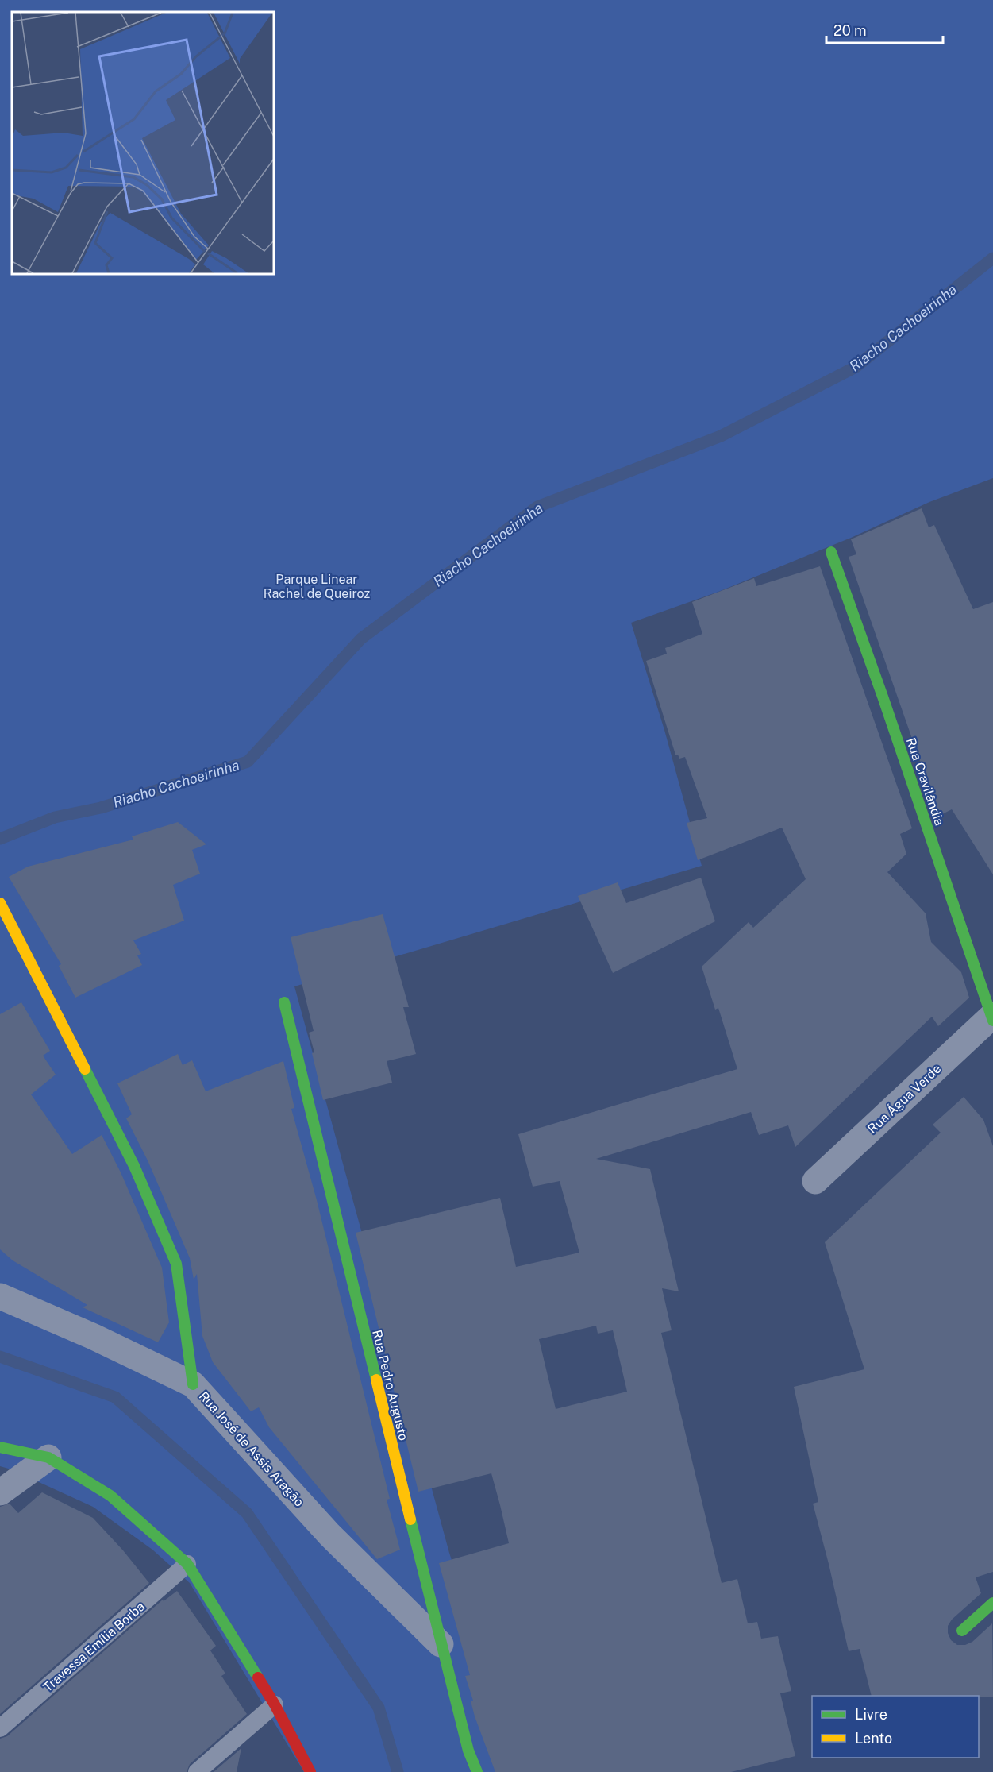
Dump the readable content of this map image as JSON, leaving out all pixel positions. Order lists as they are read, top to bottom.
{
  "streets": {
    "street": [
      "Rua Cravilândia",
      "Rua Água Verde",
      "Rua Pedro Augusto",
      "Rua José de Assis Aragão"
    ],
    "lane": ["Travessa Emília Borba"]
  },
  "crossings": [
    ["Rua Cravilândia", "Rua Água Verde"],
    ["Rua Pedro Augusto", "Rua José de Assis Aragão"]
  ],
  "water": ["Riacho Cachoeirinha"],
  "parks": ["Parque Linear Rachel de Queiroz"],
  "legend": ["Livre", "Lento"],
  "scale_bar": "20 m"
}
